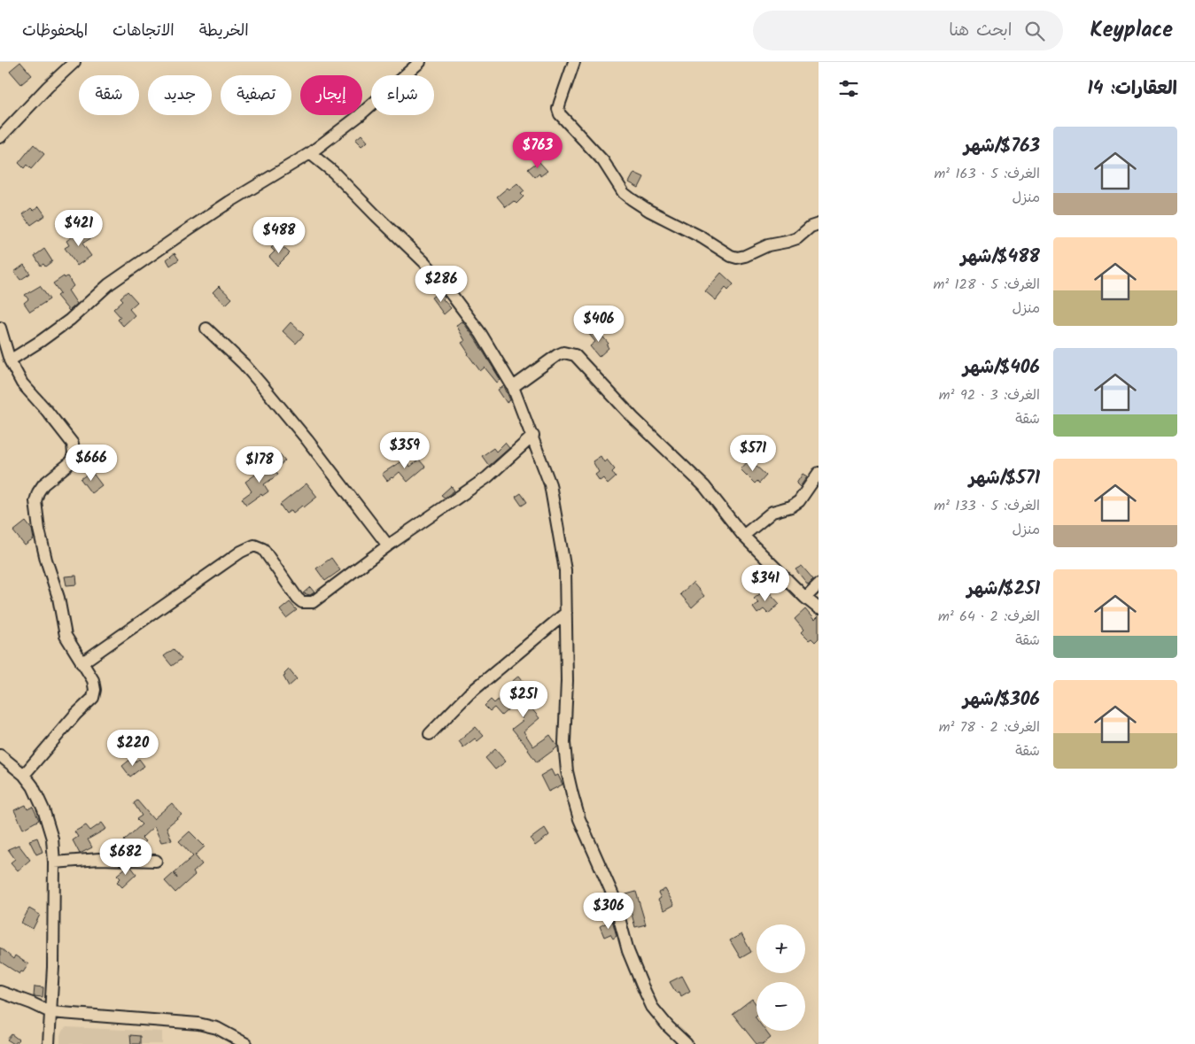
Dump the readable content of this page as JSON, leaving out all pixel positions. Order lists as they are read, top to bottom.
{
  "page": {
    "header": "Keyplace",
    "search": "ابحث هنا",
    "nav": ["الخريطة", "الاتجاهات", "المحفوظات"],
    "heading": "العقارات: 14",
    "chip": [
      "شراء",
      "إيجار",
      "تصفية",
      "جديد",
      "شقة"
    ],
    "list": [
      {
        "name": "$763/شهر",
        "note": "الغرف: 5 · 163 m² · منزل"
      },
      {
        "name": "$488/شهر",
        "note": "الغرف: 5 · 128 m² · منزل"
      },
      {
        "name": "$406/شهر",
        "note": "الغرف: 3 · 92 m² · شقة"
      },
      {
        "name": "$571/شهر",
        "note": "الغرف: 5 · 133 m² · منزل"
      },
      {
        "name": "$251/شهر",
        "note": "الغرف: 2 · 64 m² · شقة"
      },
      {
        "name": "$306/شهر",
        "note": "الغرف: 2 · 78 m² · شقة"
      }
    ],
    "price": [
      "$763",
      "$421",
      "$488",
      "$286",
      "$406",
      "$359",
      "$571",
      "$666",
      "$178",
      "$341",
      "$251",
      "$220",
      "$682",
      "$306"
    ],
    "map_buttons": ["+", "−"]
  }
}
